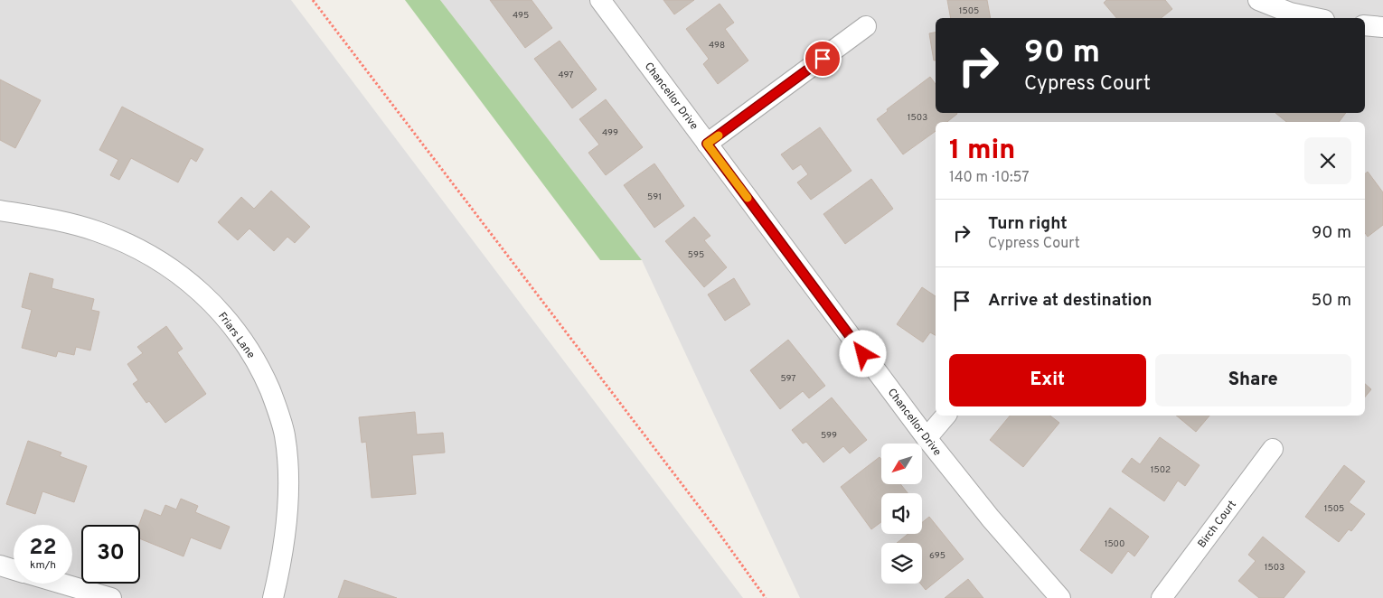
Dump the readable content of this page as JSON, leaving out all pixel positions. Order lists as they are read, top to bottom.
{
  "streets": {
    "street": ["Chancellor Drive", "Friars Lane", "Birch Court"]
  },
  "house_numbers": [
    "1505",
    "495",
    "498",
    "497",
    "1503",
    "499",
    "591",
    "595",
    "597",
    "599",
    "1502",
    "1505",
    "1500",
    "695",
    "1503"
  ],
  "north": "bottom left",
  "page": {
    "turn": ["90 m", "Cypress Court"],
    "heading": ["1 min", "140 m · 10:57"],
    "list": [
      {
        "name": "Turn right",
        "note": "Cypress Court",
        "value": "90 m"
      },
      {
        "name": "Arrive at destination",
        "value": "50 m"
      }
    ],
    "buttons": ["Exit", "Share"],
    "speed": "22 km/h",
    "limit": "30"
  }
}
